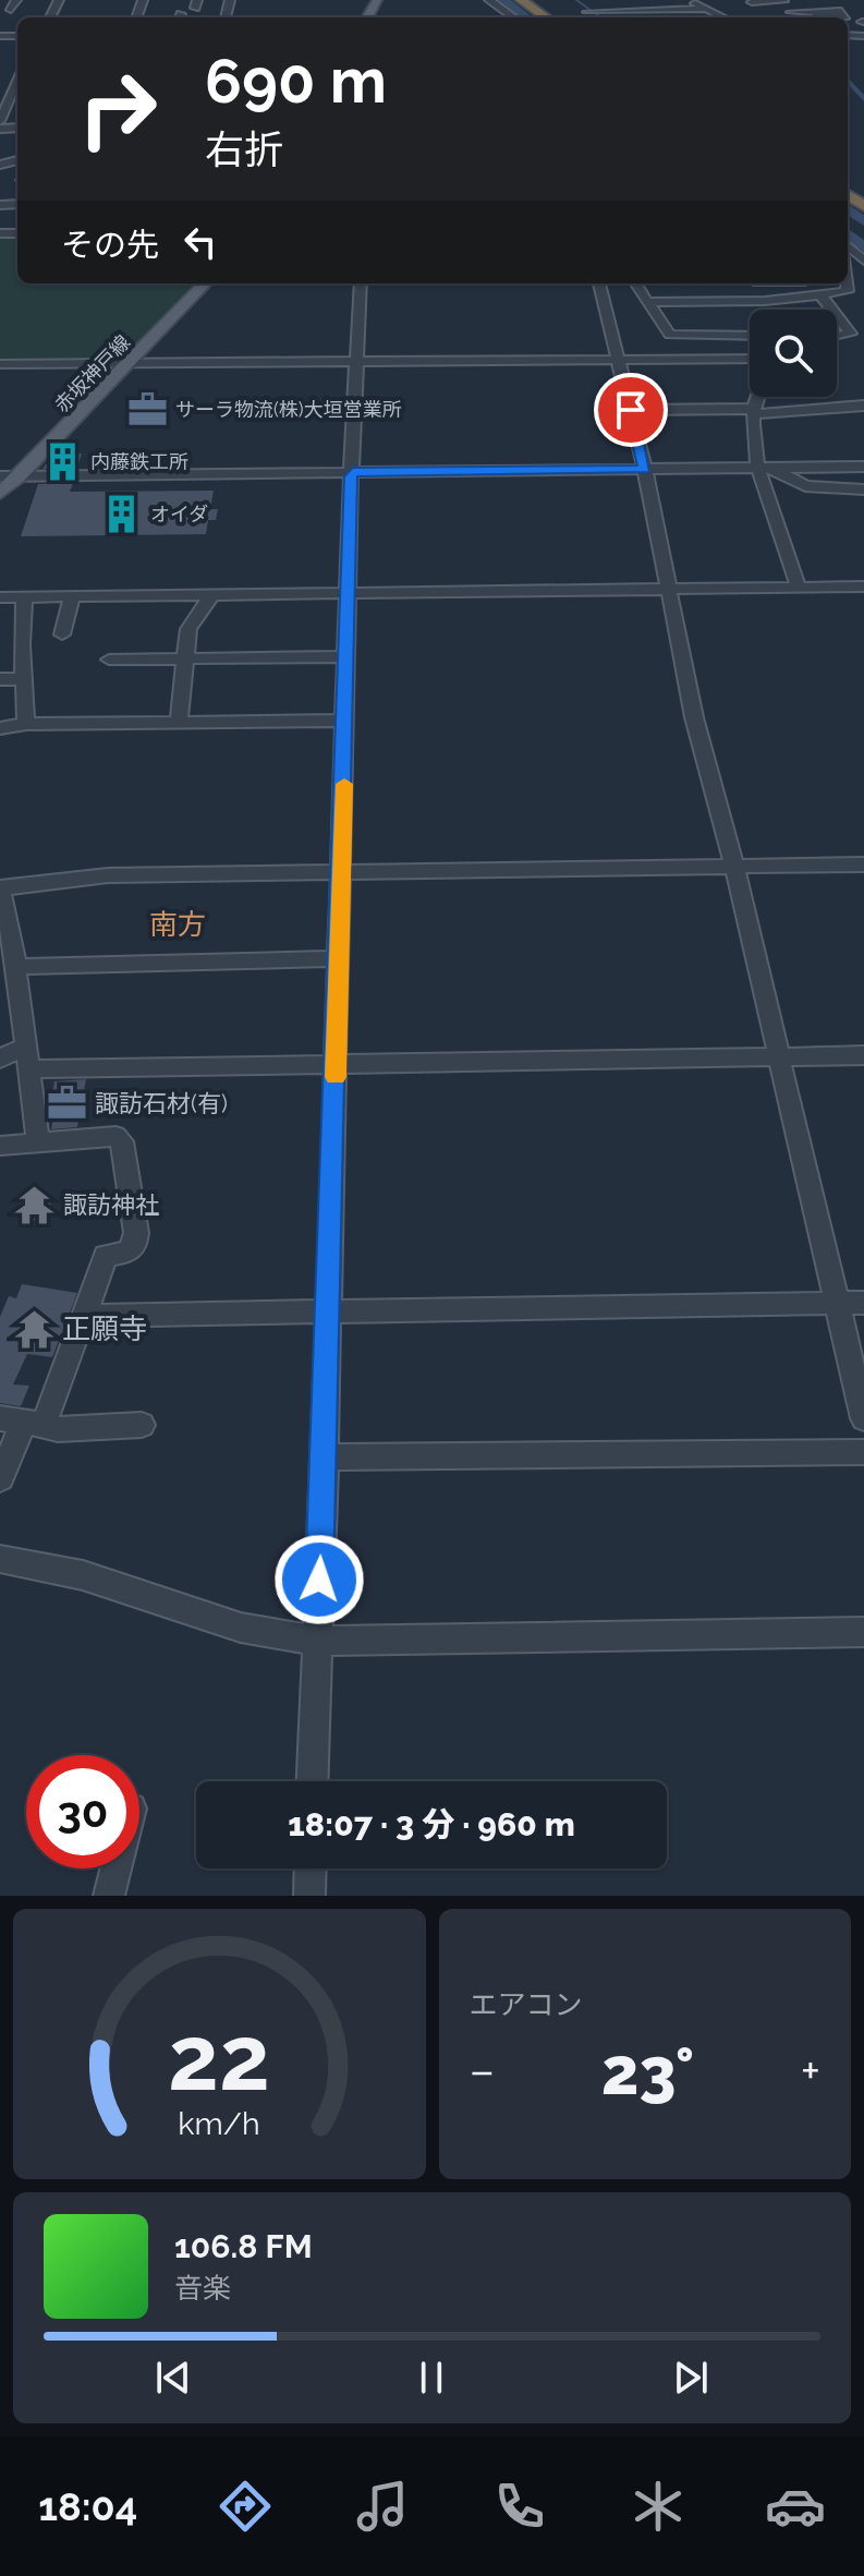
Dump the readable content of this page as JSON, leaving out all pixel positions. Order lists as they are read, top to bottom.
{
  "streets": {
    "main road": ["赤坂神戸線"]
  },
  "districts": ["南方"],
  "places": {
    "office": ["サーラ物流(株)大垣営業所", "諏訪石材(有)"],
    "building": ["内藤鉄工所", "オイダ"],
    "temple": ["諏訪神社", "正願寺"]
  },
  "page": {
    "turn": ["690 m", "右折"],
    "then": "その先",
    "limit": "30",
    "trip": "18:07 · 3 分 · 960 m",
    "tile": "エアコン",
    "heat": ["−", "23°", "+"],
    "song": ["106.8 FM", "音楽"],
    "tabs": "18:04",
    "gauge": ["22", "km/h"]
  }
}
